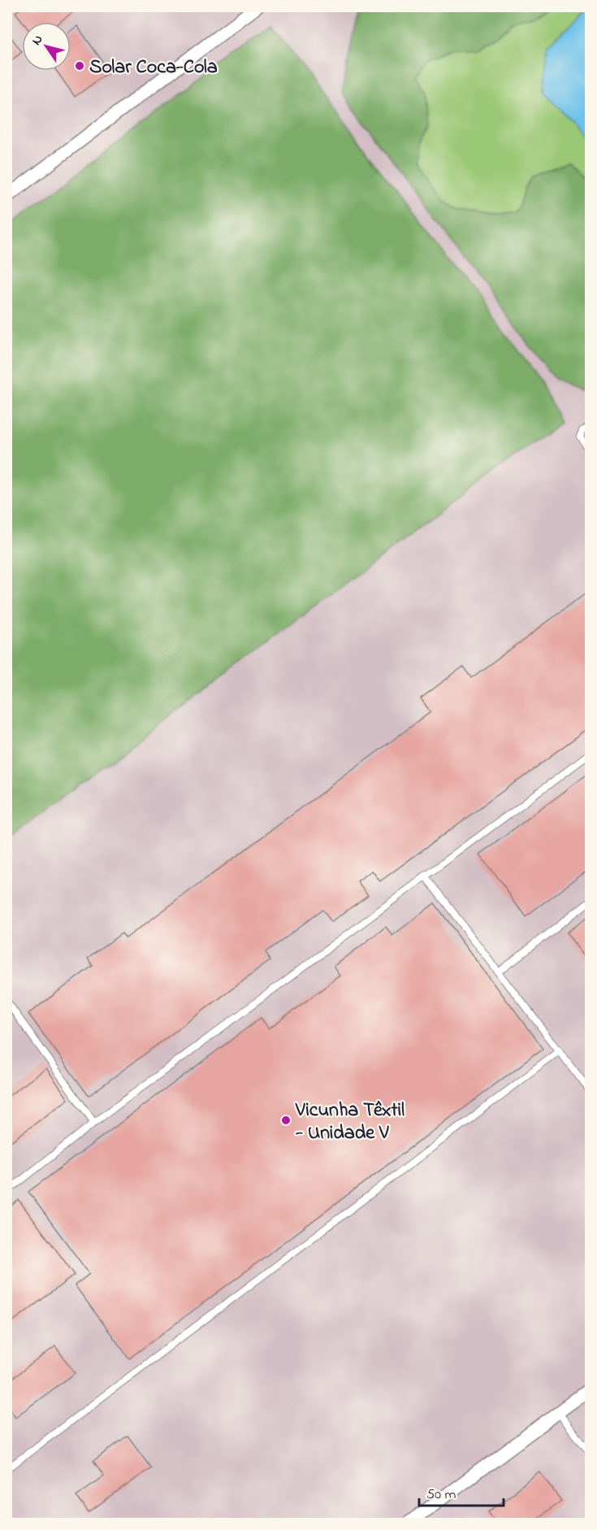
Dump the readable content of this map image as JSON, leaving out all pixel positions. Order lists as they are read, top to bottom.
{
  "places": ["Solar Coca-Cola", "Vicunha Têxtil - Unidade V"],
  "scale_bar": "50 m",
  "north": "top left"
}
